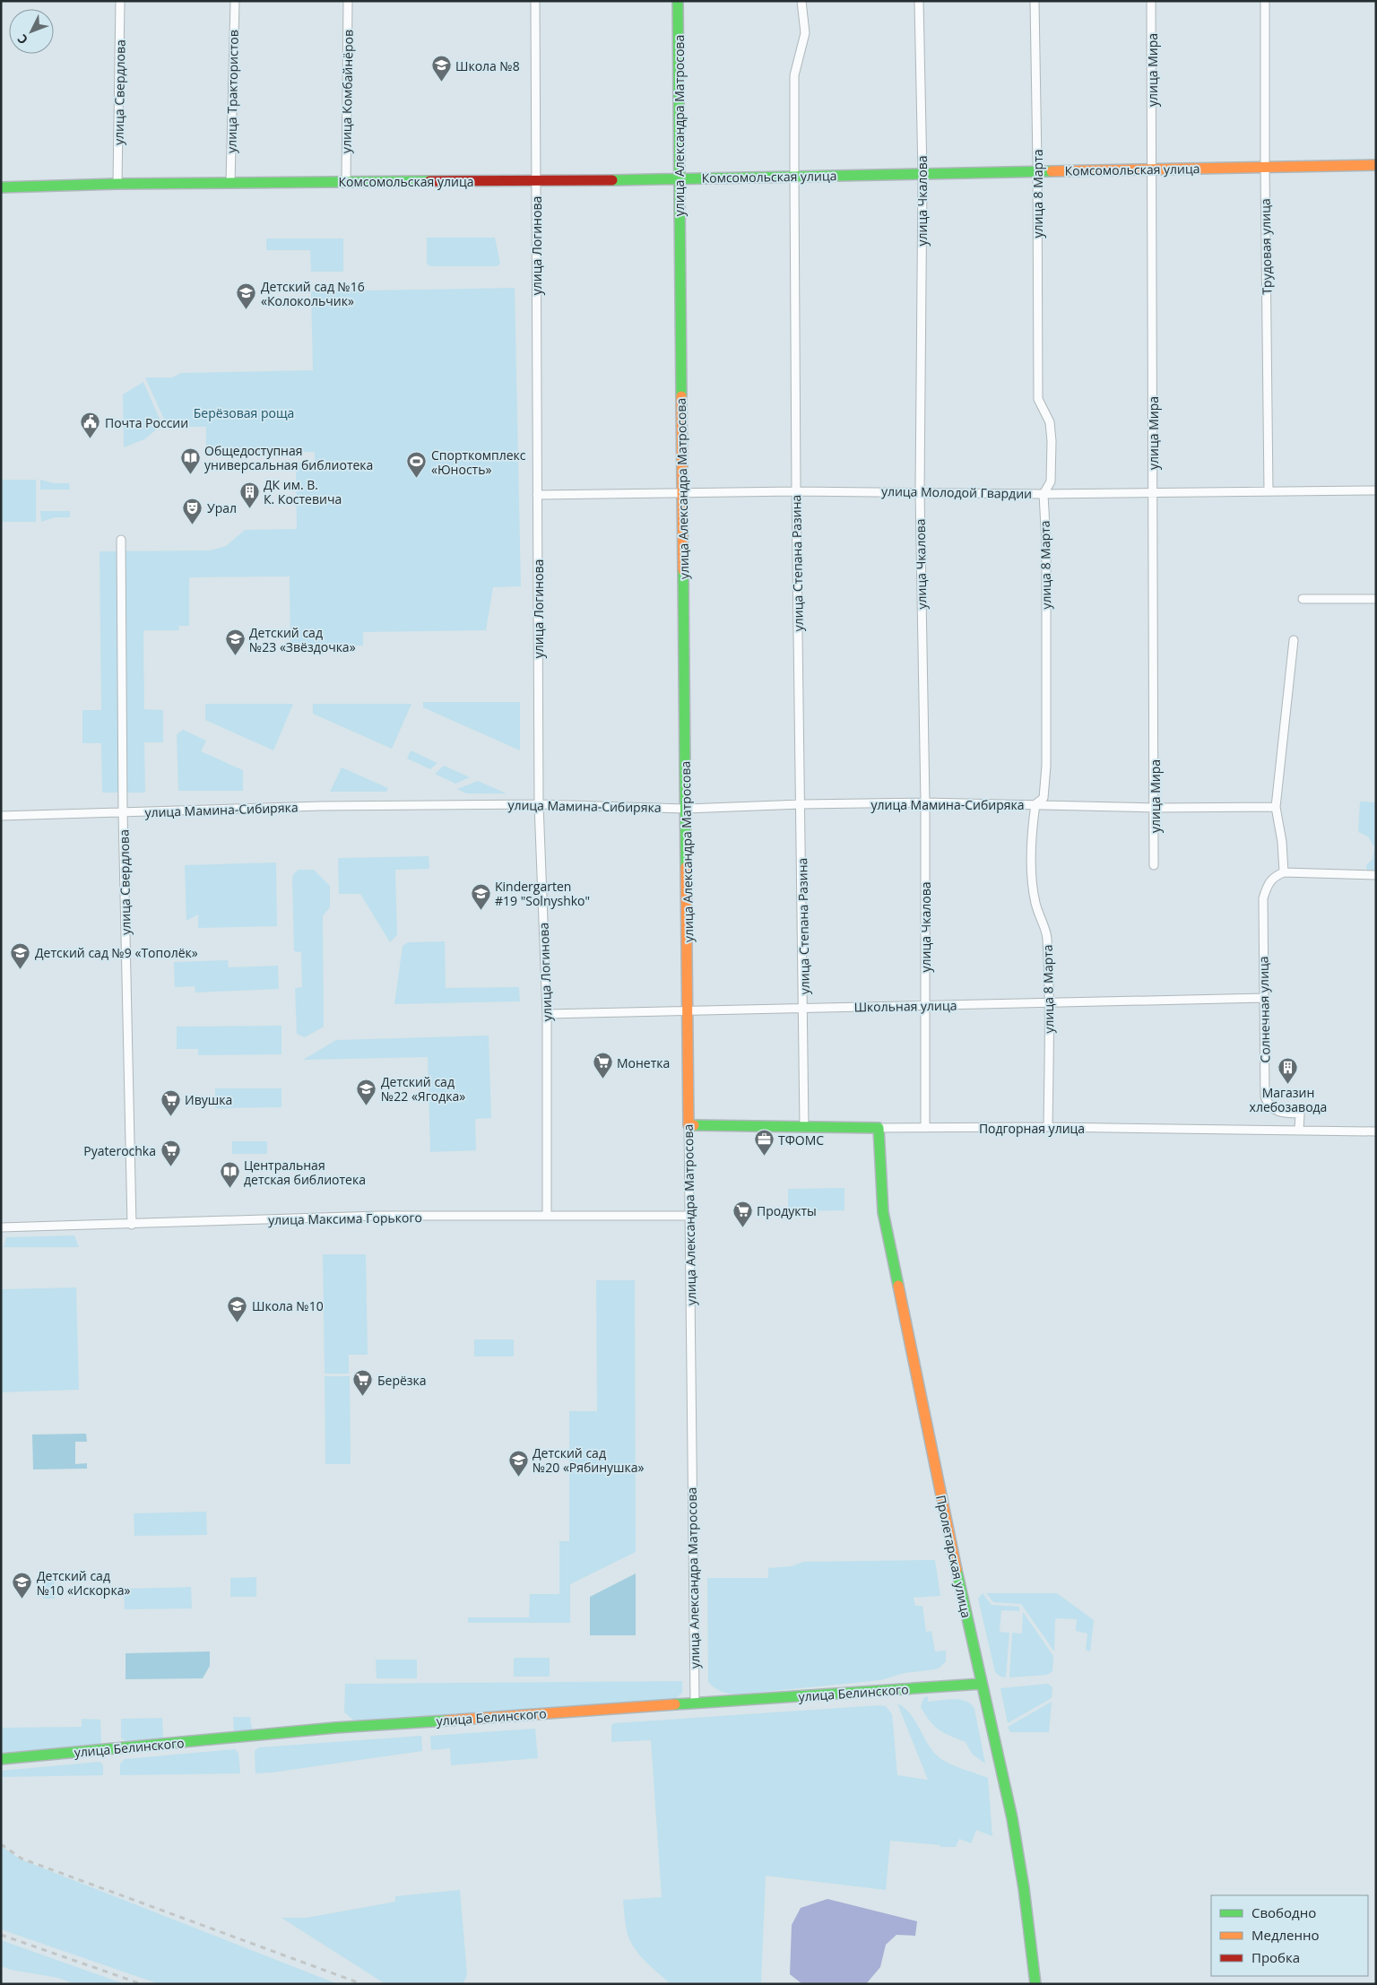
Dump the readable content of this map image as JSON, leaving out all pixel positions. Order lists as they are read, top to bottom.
{
  "streets": {
    "street": [
      "улица Мира",
      "улица Трактористов",
      "улица Комбайнёров",
      "улица Свердлова",
      "улица Александра Матросова",
      "Комсомольская улица",
      "улица 8 Марта",
      "улица Чкалова",
      "улица Логинова",
      "Трудовая улица",
      "улица Молодой Гвардии",
      "улица Степана Разина",
      "улица Мамина-Сибиряка",
      "Школьная улица",
      "Солнечная улица",
      "Подгорная улица",
      "улица Максима Горького",
      "Пролетарская улица",
      "улица Белинского"
    ]
  },
  "crossings": [
    ["улица Мира", "Комсомольская улица"],
    ["улица Мира", "улица Молодой Гвардии"],
    ["улица Мира", "улица Мамина-Сибиряка"],
    ["улица Трактористов", "Комсомольская улица"],
    ["улица Комбайнёров", "Комсомольская улица"],
    ["улица Свердлова", "Комсомольская улица"],
    ["улица Свердлова", "улица Мамина-Сибиряка"],
    ["улица Свердлова", "улица Максима Горького"],
    ["улица Александра Матросова", "Комсомольская улица"],
    ["улица Александра Матросова", "улица Молодой Гвардии"],
    ["улица Александра Матросова", "улица Мамина-Сибиряка"],
    ["улица Александра Матросова", "Школьная улица"],
    ["улица Александра Матросова", "Подгорная улица"],
    ["улица Александра Матросова", "улица Максима Горького"],
    ["улица Александра Матросова", "улица Белинского"],
    ["Комсомольская улица", "улица 8 Марта"],
    ["Комсомольская улица", "улица Чкалова"],
    ["Комсомольская улица", "улица Логинова"],
    ["Комсомольская улица", "Трудовая улица"],
    ["Комсомольская улица", "улица Степана Разина"],
    ["улица 8 Марта", "улица Молодой Гвардии"],
    ["улица 8 Марта", "улица Мамина-Сибиряка"],
    ["улица 8 Марта", "Школьная улица"],
    ["улица 8 Марта", "Подгорная улица"],
    ["улица Чкалова", "улица Молодой Гвардии"],
    ["улица Чкалова", "улица Мамина-Сибиряка"],
    ["улица Чкалова", "Школьная улица"],
    ["улица Чкалова", "Подгорная улица"],
    ["улица Логинова", "улица Молодой Гвардии"],
    ["улица Логинова", "улица Мамина-Сибиряка"],
    ["улица Логинова", "Школьная улица"],
    ["улица Логинова", "улица Максима Горького"],
    ["Трудовая улица", "улица Молодой Гвардии"],
    ["улица Молодой Гвардии", "улица Степана Разина"],
    ["улица Степана Разина", "улица Мамина-Сибиряка"],
    ["улица Степана Разина", "Школьная улица"],
    ["улица Степана Разина", "Подгорная улица"],
    ["Школьная улица", "Солнечная улица"],
    ["Солнечная улица", "Подгорная улица"],
    ["Подгорная улица", "Пролетарская улица"],
    ["Пролетарская улица", "улица Белинского"]
  ],
  "parks": ["Берёзовая роща"],
  "places": {
    "school or university": [
      "Школа №8",
      "Детский сад №16 «Колокольчик»",
      "Детский сад №23 «Звёздочка»",
      "Kindergarten #19 \"Solnyshko\"",
      "Детский сад №9 «Тополёк»",
      "Детский сад №22 «Ягодка»",
      "Школа №10",
      "Детский сад №20 «Рябинушка»",
      "Детский сад №10 «Искорка»"
    ],
    "public building": ["Почта России"],
    "library": ["Общедоступная универсальная библиотека", "Центральная детская библиотека"],
    "sports": ["Спорткомплекс «Юность»"],
    "building": ["ДК им. В. К. Костевича", "Магазин хлебозавода"],
    "theatre": ["Урал"],
    "supermarket": [
      "Монетка",
      "Ивушка",
      "Pyaterochka",
      "Продукты",
      "Берёзка"
    ],
    "office": ["ТФОМС"]
  },
  "legend": ["Свободно", "Медленно", "Пробка"],
  "north": "bottom left"
}
